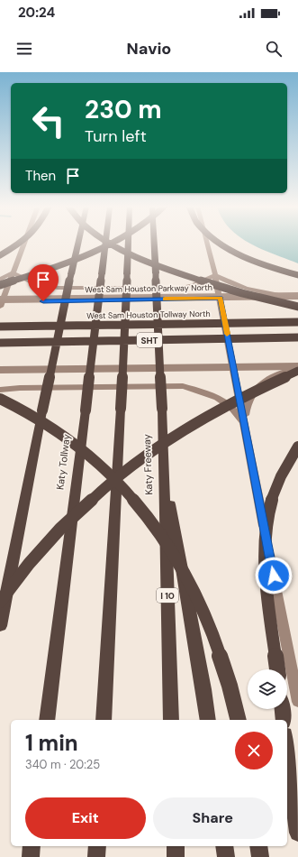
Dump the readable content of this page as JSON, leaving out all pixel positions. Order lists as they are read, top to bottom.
{
  "streets": {
    "highway": [
      "West Sam Houston Tollway North",
      "SHT",
      "Katy Tollway",
      "Katy Freeway",
      "I 10"
    ],
    "main road": ["West Sam Houston Parkway North"]
  },
  "page": {
    "status": "20:24",
    "header": "Navio",
    "turn": ["230 m", "Turn left"],
    "then": "Then",
    "heading": ["1 min", "340 m · 20:25"],
    "buttons": ["Exit", "Share"]
  }
}
